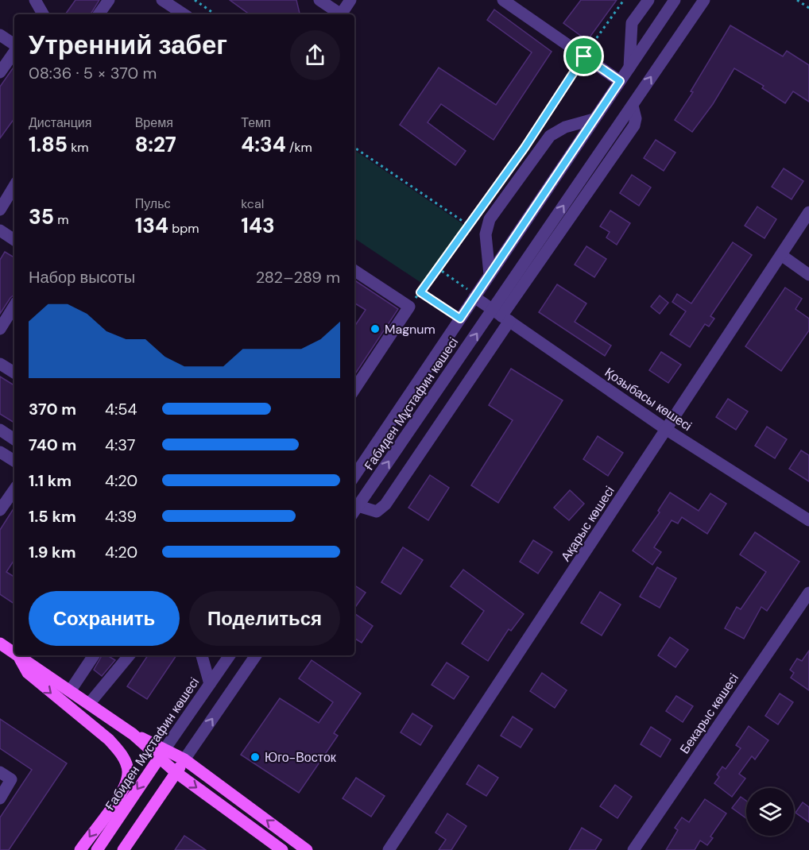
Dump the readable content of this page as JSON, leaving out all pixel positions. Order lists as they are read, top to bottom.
{
  "streets": {
    "main road": ["Ғабиден Мұстафин көшесі"],
    "street": ["Қозыбасы көшесі", "Ақарыс көшесі", "Бекарыс көшесі"]
  },
  "crossings": [
    ["Қозыбасы көшесі", "Ғабиден Мұстафин көшесі"],
    ["Қозыбасы көшесі", "Ақарыс көшесі"]
  ],
  "places": ["Magnum", "Юго-Восток"],
  "page": {
    "heading": ["Утренний забег", "08:36 · 5 × 370 m"],
    "stats": [
      ["Дистанция", "1.85 km"],
      ["Время", "8:27"],
      ["Темп", "4:34 /km"],
      ["35 m"],
      ["Пульс", "134 bpm"],
      ["kcal", "143"]
    ],
    "chart": ["Набор высоты", "282–289 m"],
    "list": [
      {
        "name": "370 m",
        "note": "4:54"
      },
      {
        "name": "740 m",
        "note": "4:37"
      },
      {
        "name": "1.1 km",
        "note": "4:20"
      },
      {
        "name": "1.5 km",
        "note": "4:39"
      },
      {
        "name": "1.9 km",
        "note": "4:20"
      }
    ],
    "buttons": ["Сохранить", "Поделиться"]
  }
}
